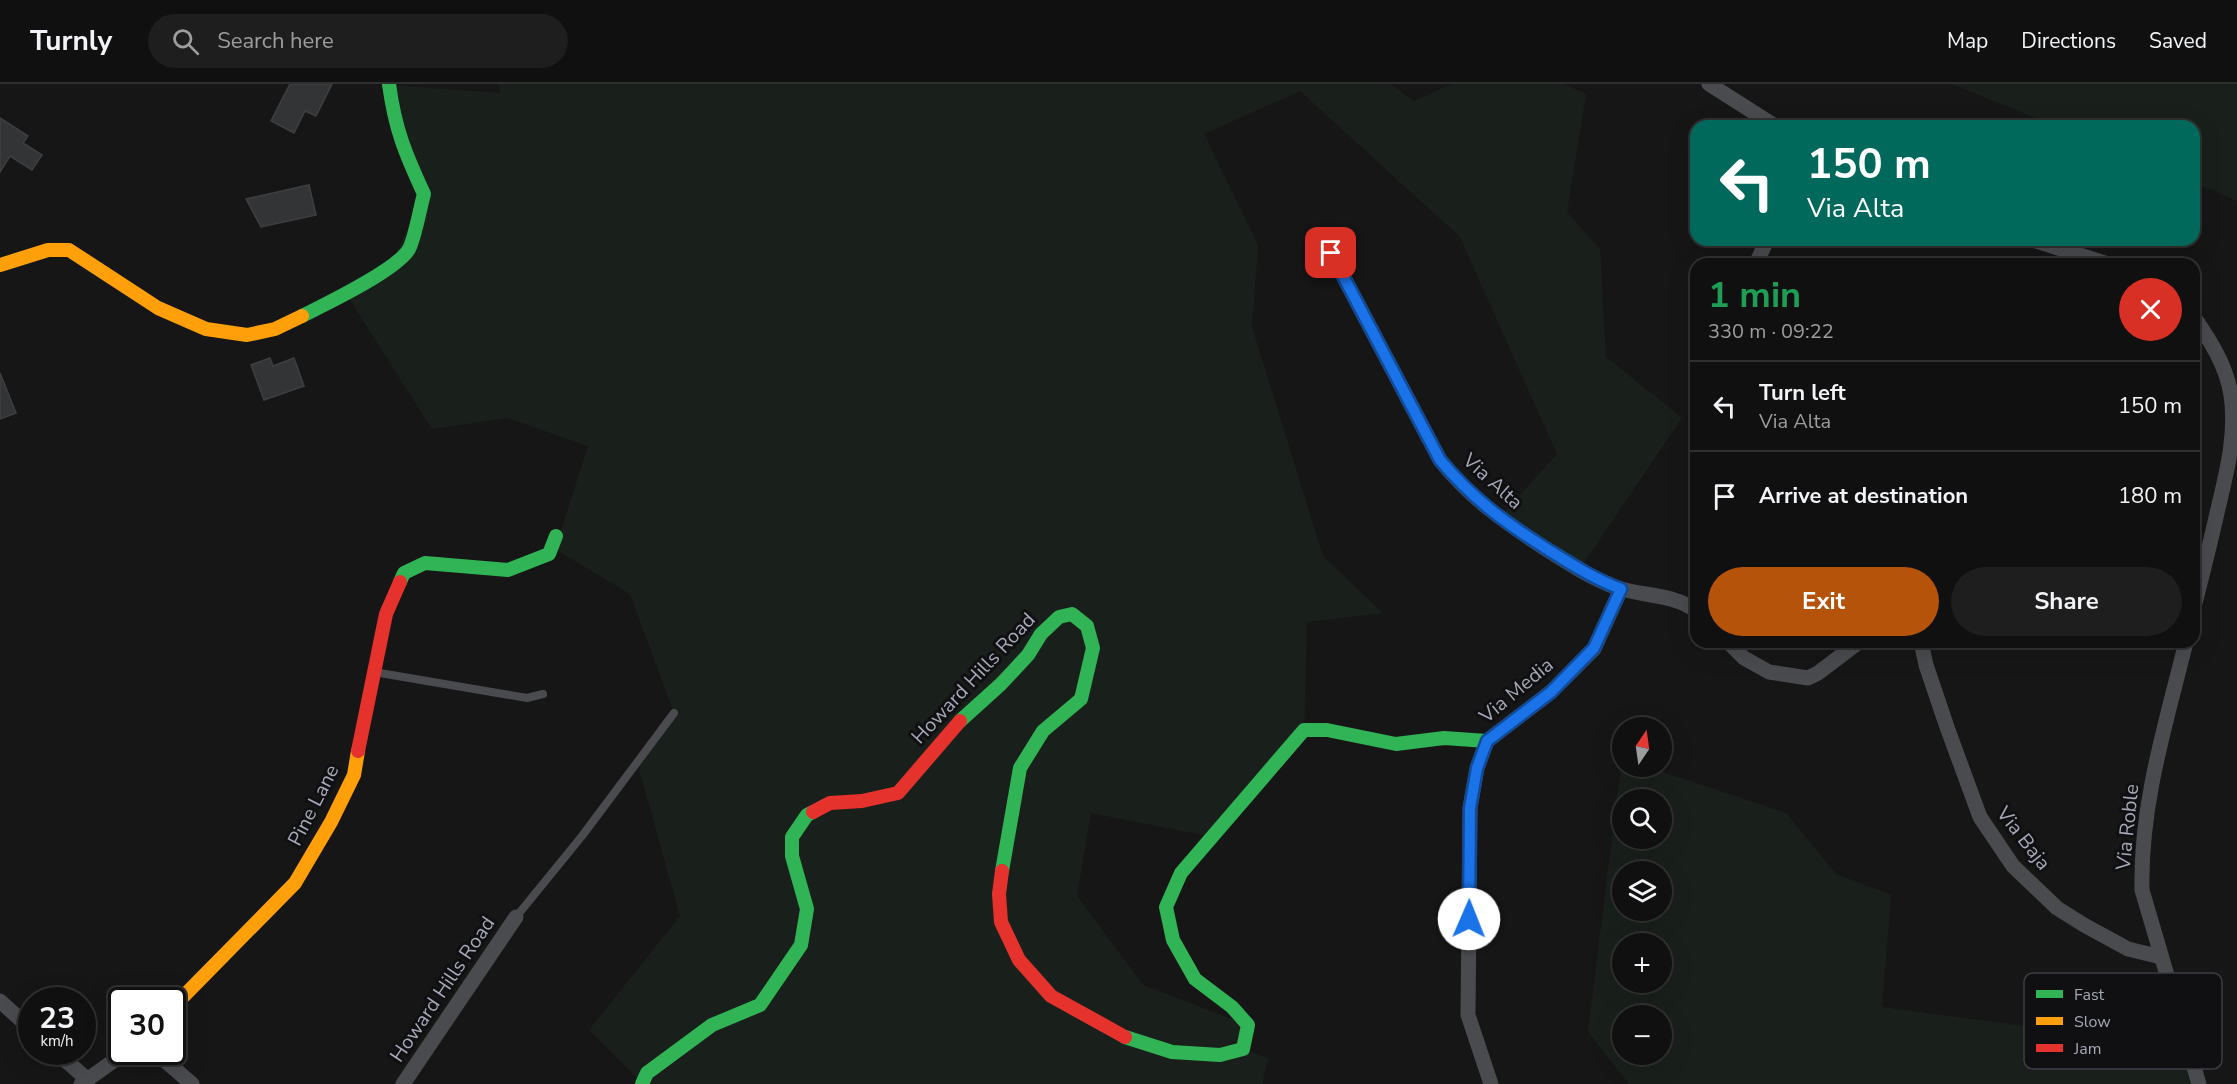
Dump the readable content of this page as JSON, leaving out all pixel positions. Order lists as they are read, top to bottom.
{
  "streets": {
    "street": [
      "Via Alta",
      "Howard Hills Road",
      "Via Media",
      "Pine Lane",
      "Via Roble",
      "Via Baja"
    ]
  },
  "crossings": [
    ["Via Alta", "Via Media"],
    ["Howard Hills Road", "Via Media"],
    ["Via Roble", "Via Baja"]
  ],
  "legend": ["Fast", "Slow", "Jam"],
  "north": "top",
  "page": {
    "header": "Turnly",
    "search": "Search here",
    "nav": ["Map", "Directions", "Saved"],
    "turn": ["150 m", "Via Alta"],
    "heading": ["1 min", "330 m · 09:22"],
    "list": [
      {
        "name": "Turn left",
        "note": "Via Alta",
        "value": "150 m"
      },
      {
        "name": "Arrive at destination",
        "value": "180 m"
      }
    ],
    "buttons": ["Exit", "Share"],
    "map_buttons": ["+", "−"],
    "speed": "23 km/h",
    "limit": "30"
  }
}
